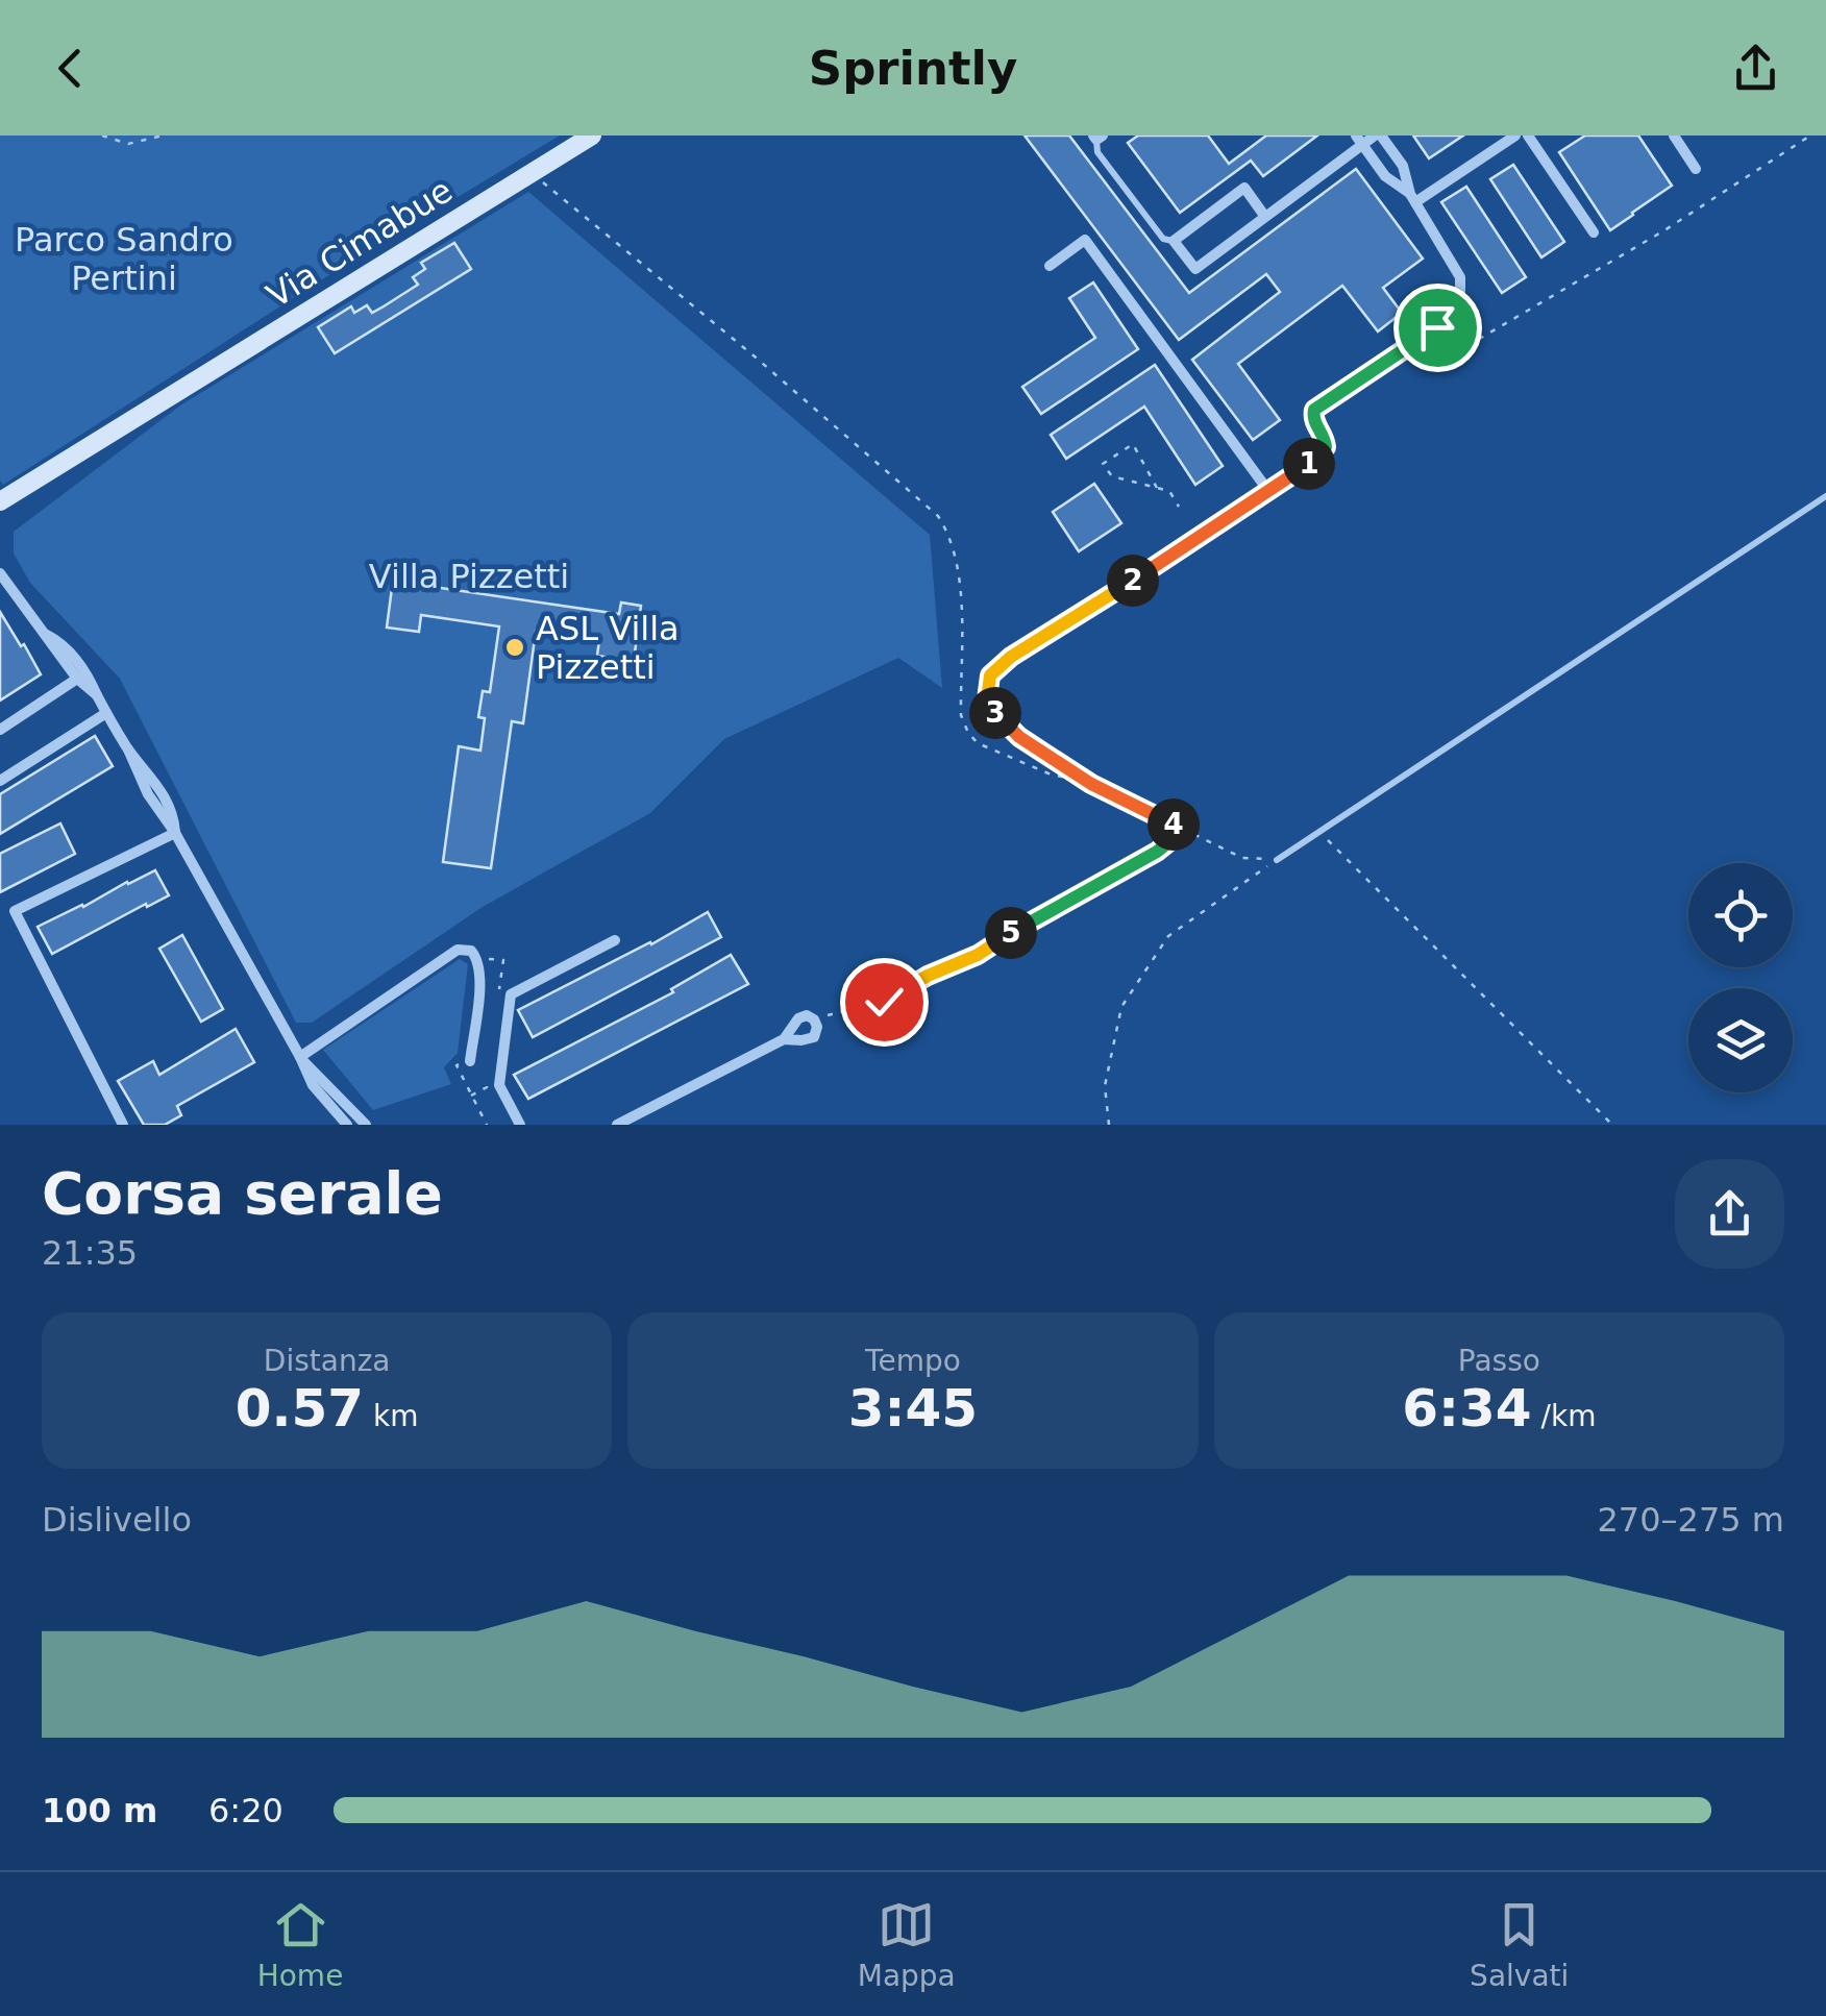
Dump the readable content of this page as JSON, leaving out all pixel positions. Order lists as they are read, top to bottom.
{
  "streets": {
    "main road": ["Via Cimabue"]
  },
  "parks": ["Parco Sandro Pertini", "Villa Pizzetti"],
  "places": ["ASL Villa Pizzetti"],
  "page": {
    "header": "Sprintly",
    "pins": [
      "1",
      "2",
      "3",
      "4",
      "5"
    ],
    "heading": ["Corsa serale", "21:35"],
    "stats": [
      ["Distanza", "0.57 km"],
      ["Tempo", "3:45"],
      ["Passo", "6:34 /km"]
    ],
    "chart": ["Dislivello", "270–275 m"],
    "list": [
      {
        "name": "100 m",
        "note": "6:20"
      }
    ],
    "tabs": ["Home", "Mappa", "Salvati"]
  }
}
